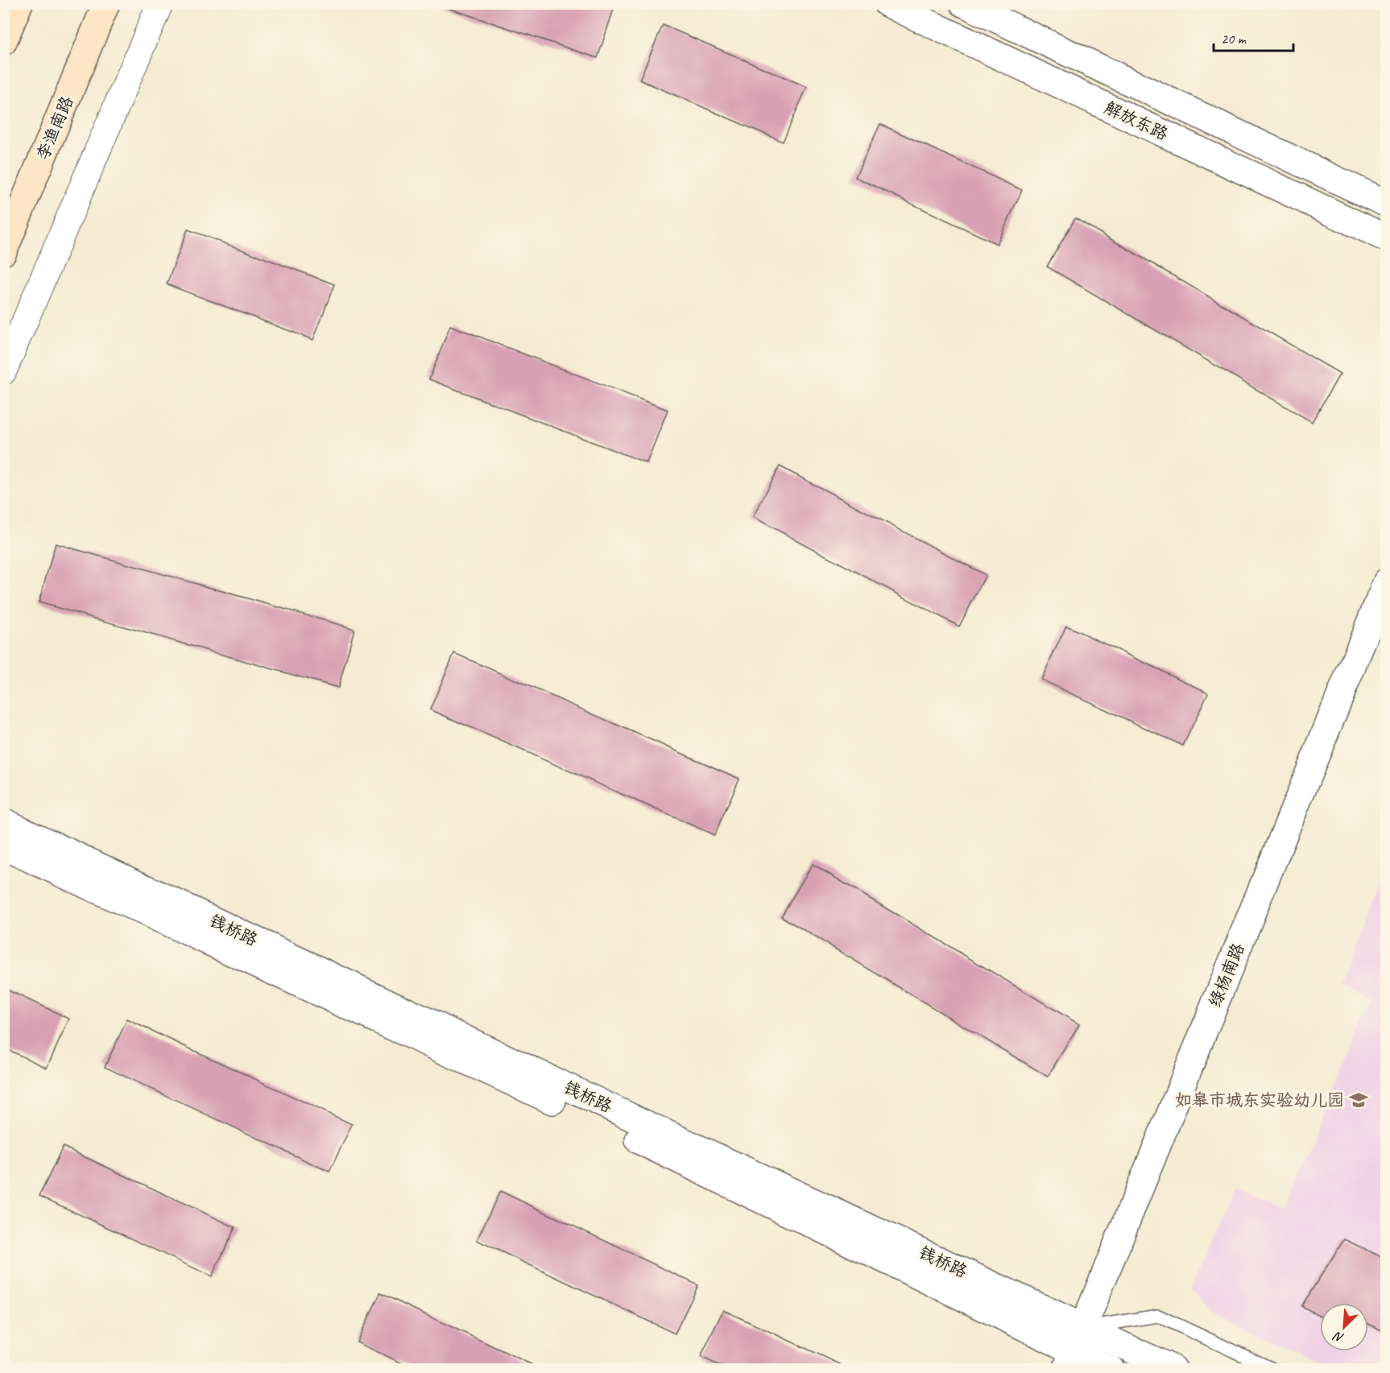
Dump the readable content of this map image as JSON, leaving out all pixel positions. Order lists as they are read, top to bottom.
{
  "streets": {
    "main road": ["李渔南路"],
    "street": ["解放东路", "钱桥路", "绿杨南路"]
  },
  "crossings": [
    ["钱桥路", "绿杨南路"]
  ],
  "places": {
    "school or university": ["如皋市城东实验幼儿园"]
  },
  "scale_bar": "20 m",
  "north": "bottom left"
}
